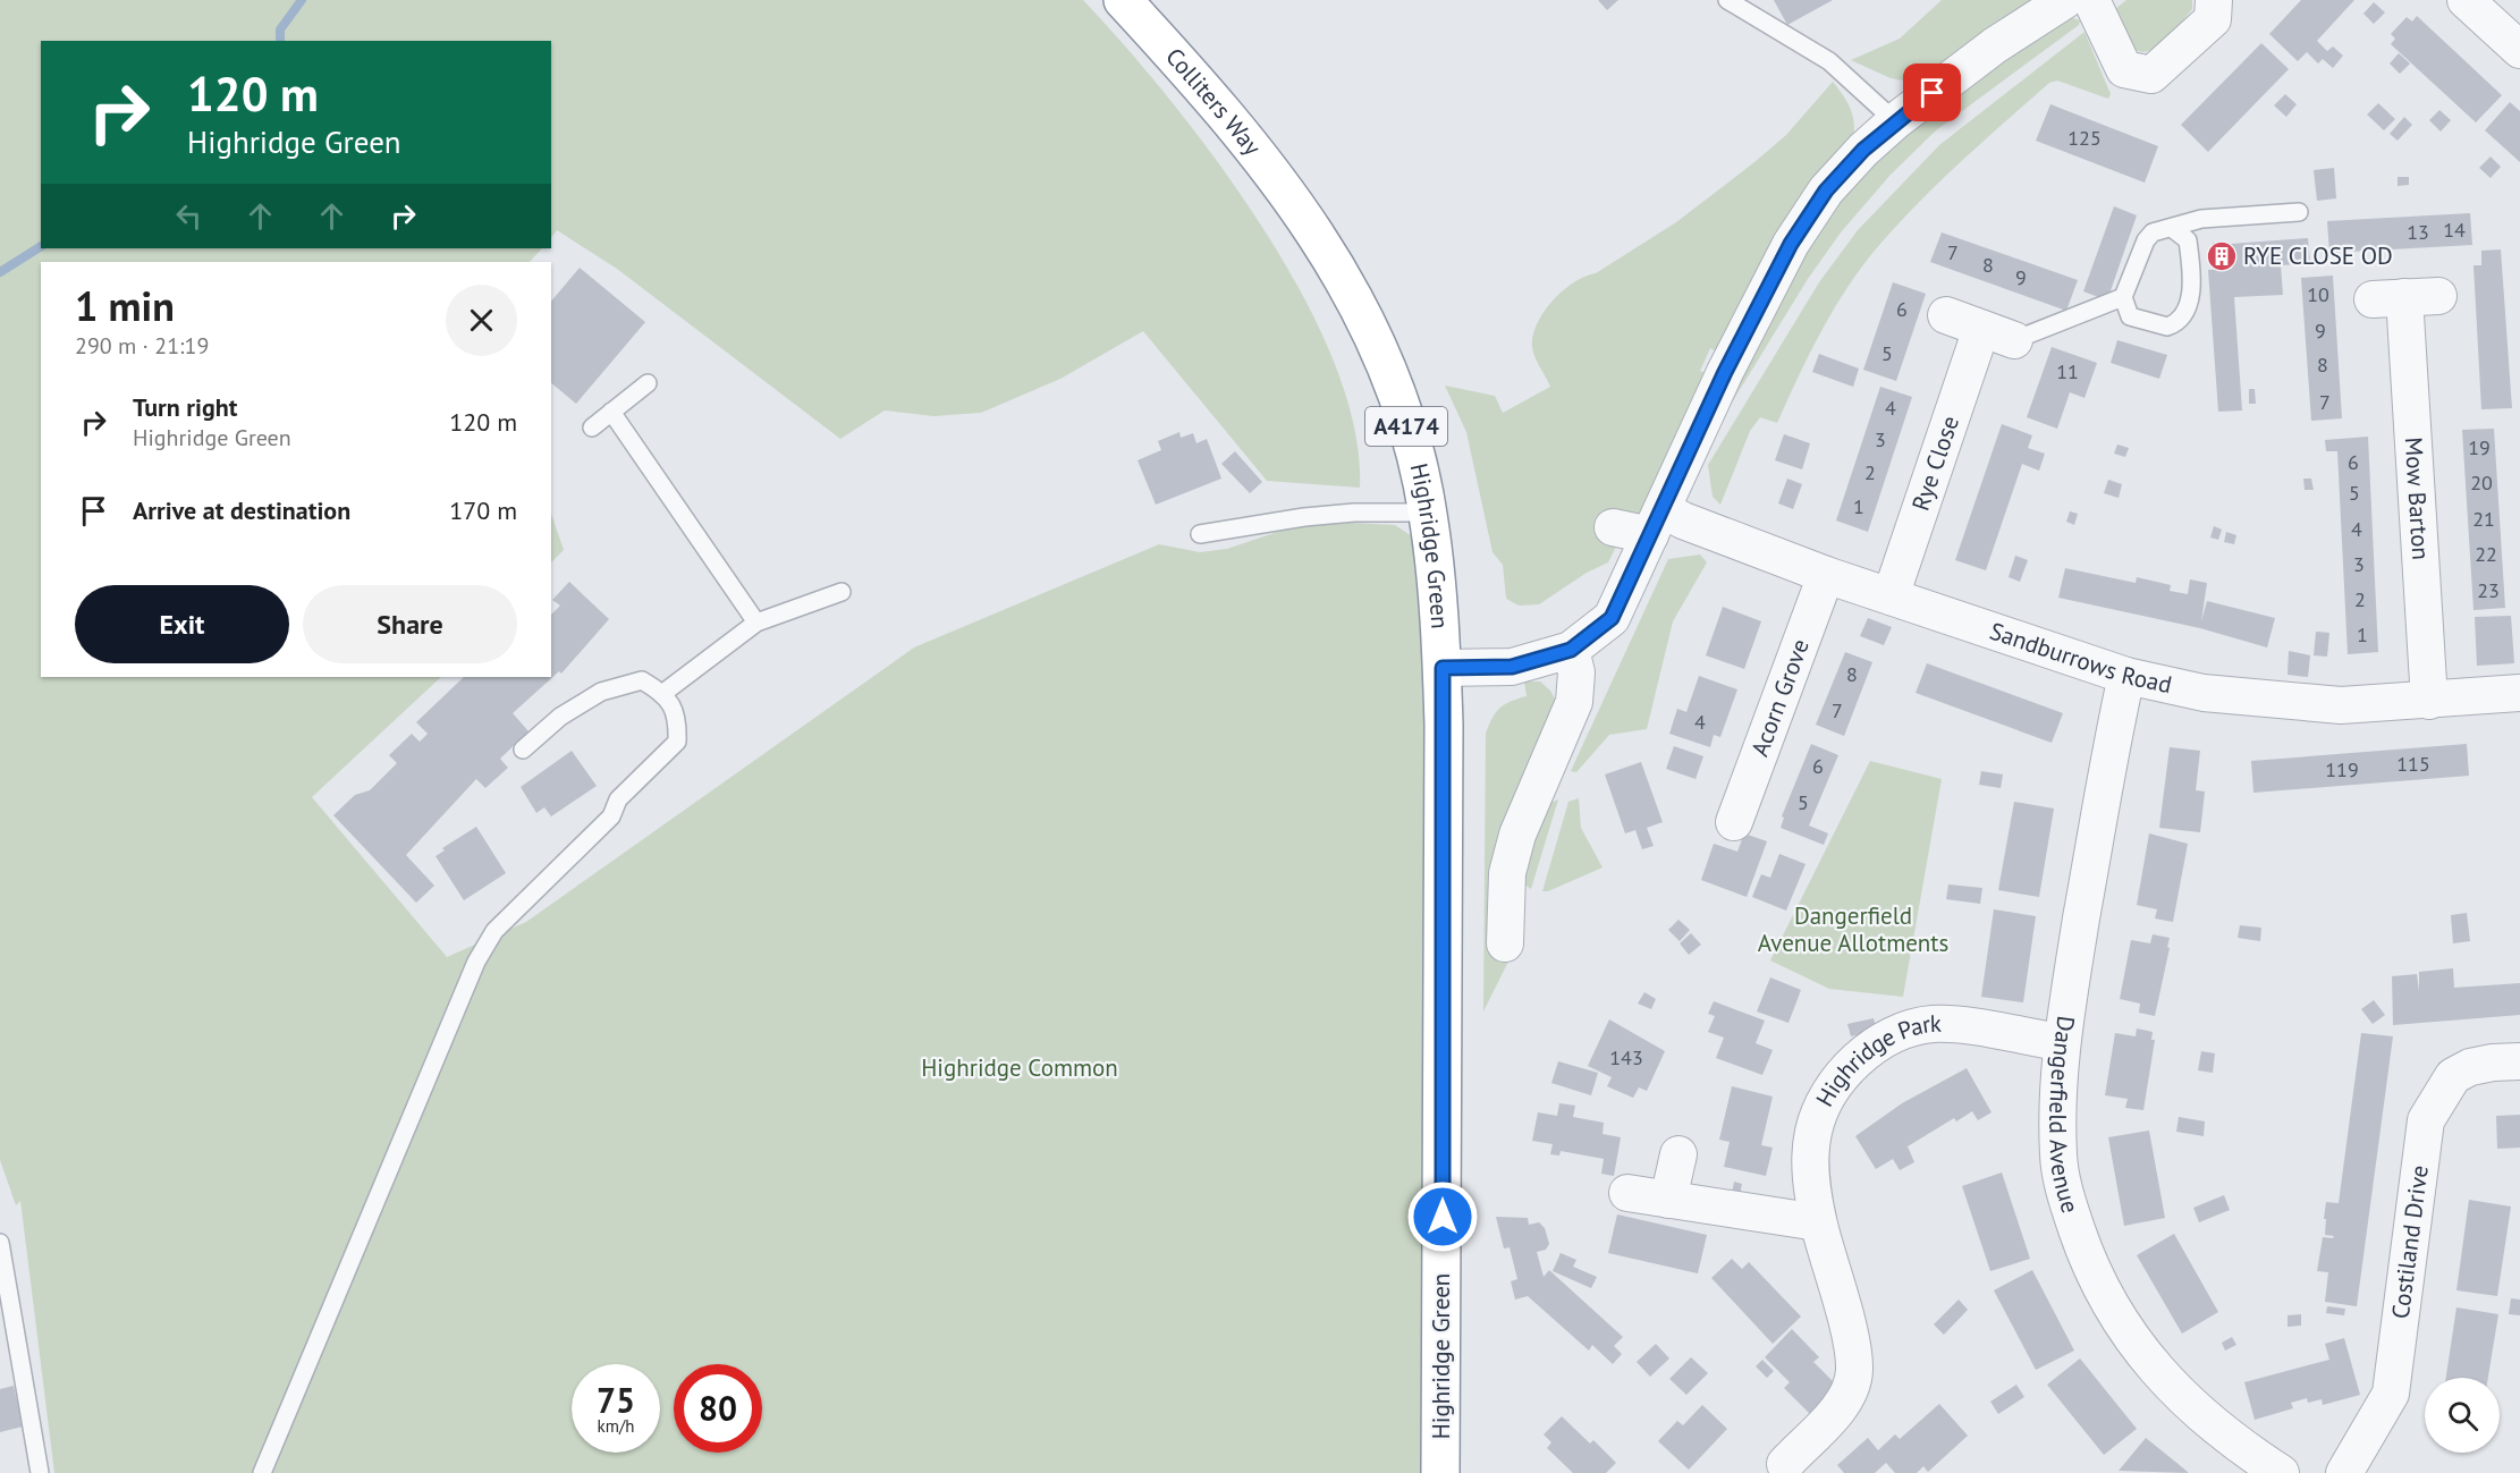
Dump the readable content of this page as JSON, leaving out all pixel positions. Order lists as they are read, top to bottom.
{
  "streets": {
    "highway": ["Colliters Way", "A4174", "Highridge Green"],
    "street": [
      "Rye Close",
      "Mow Barton",
      "Sandburrows Road",
      "Acorn Grove",
      "Highridge Park",
      "Dangerfield Avenue",
      "Costiland Drive"
    ]
  },
  "crossings": [
    ["Colliters Way", "Highridge Green"],
    ["Rye Close", "Sandburrows Road"],
    ["Mow Barton", "Sandburrows Road"],
    ["Sandburrows Road", "Acorn Grove"],
    ["Sandburrows Road", "Dangerfield Avenue"],
    ["Highridge Park", "Dangerfield Avenue"]
  ],
  "parks": ["Dangerfield Avenue Allotments", "Highridge Common"],
  "places": {
    "building": ["RYE CLOSE OD"]
  },
  "house_numbers": [
    "125",
    "14",
    "13",
    "7",
    "8",
    "9",
    "10",
    "6",
    "9",
    "5",
    "8",
    "11",
    "7",
    "4",
    "3",
    "19",
    "6",
    "2",
    "20",
    "5",
    "1",
    "21",
    "4",
    "22",
    "3",
    "23",
    "2",
    "1",
    "8",
    "7",
    "4",
    "115",
    "6",
    "119",
    "5",
    "143"
  ],
  "page": {
    "turn": ["120 m", "Highridge Green"],
    "heading": ["1 min", "290 m · 21:19"],
    "list": [
      {
        "name": "Turn right",
        "note": "Highridge Green",
        "value": "120 m"
      },
      {
        "name": "Arrive at destination",
        "value": "170 m"
      }
    ],
    "buttons": ["Exit", "Share"],
    "speed": "75 km/h",
    "limit": "80"
  }
}
